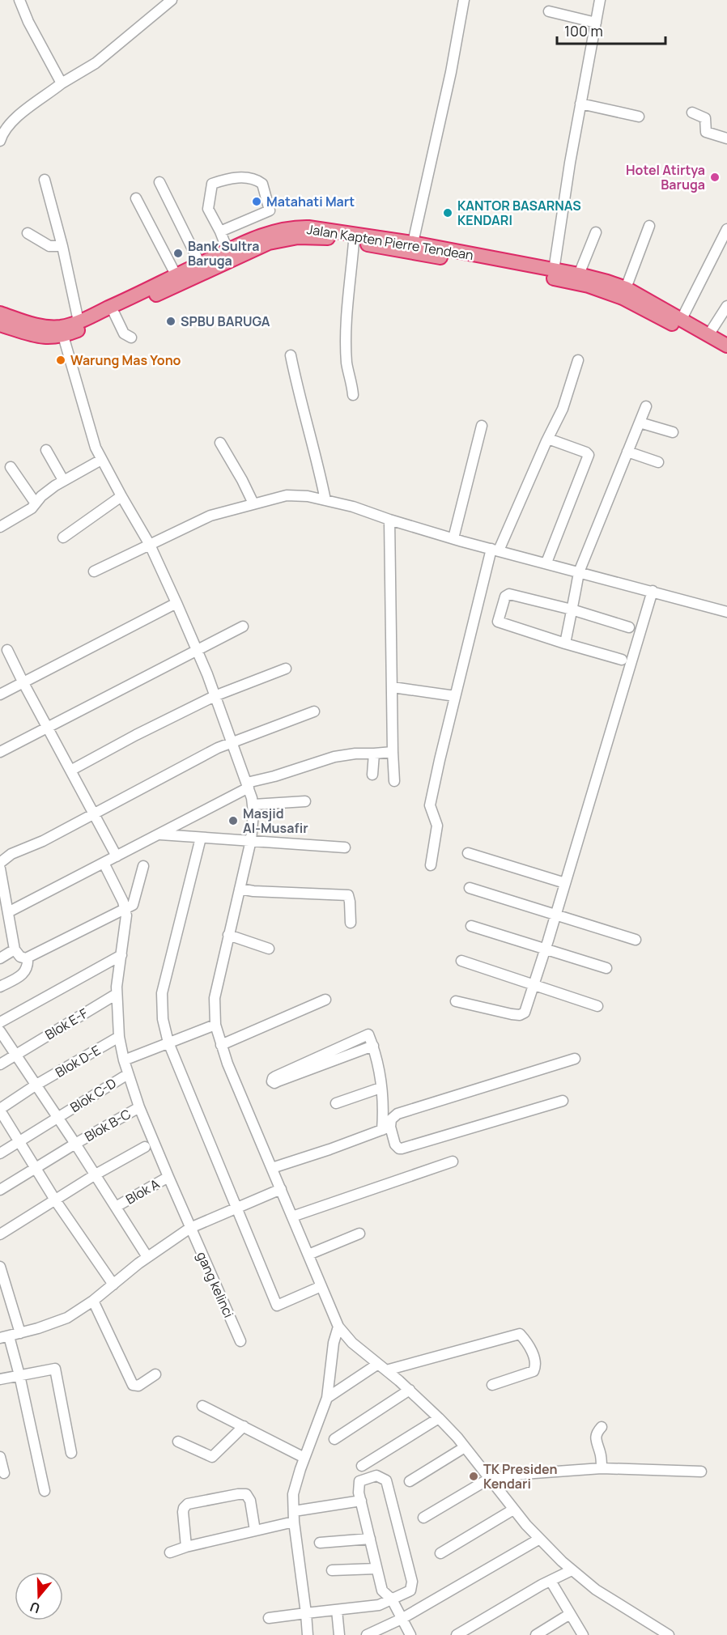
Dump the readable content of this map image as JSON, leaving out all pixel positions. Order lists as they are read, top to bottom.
{
  "streets": {
    "highway": ["Jalan Kapten Pierre Tendean"],
    "street": [
      "Blok E-F",
      "Blok D-E",
      "Blok C-D",
      "Blok B-C",
      "Blok A",
      "gang kelinci"
    ]
  },
  "crossings": [
    ["Blok E-F", "gang kelinci"],
    ["Blok D-E", "gang kelinci"],
    ["Blok C-D", "gang kelinci"],
    ["Blok B-C", "gang kelinci"],
    ["Blok A", "gang kelinci"]
  ],
  "places": [
    "Hotel Atirtya Baruga",
    "Matahati Mart",
    "KANTOR BASARNAS KENDARI",
    "Bank Sultra Baruga",
    "SPBU BARUGA",
    "Warung Mas Yono",
    "Masjid Al-Musafir",
    "TK Presiden Kendari"
  ],
  "scale_bar": "100 m",
  "north": "bottom"
}
